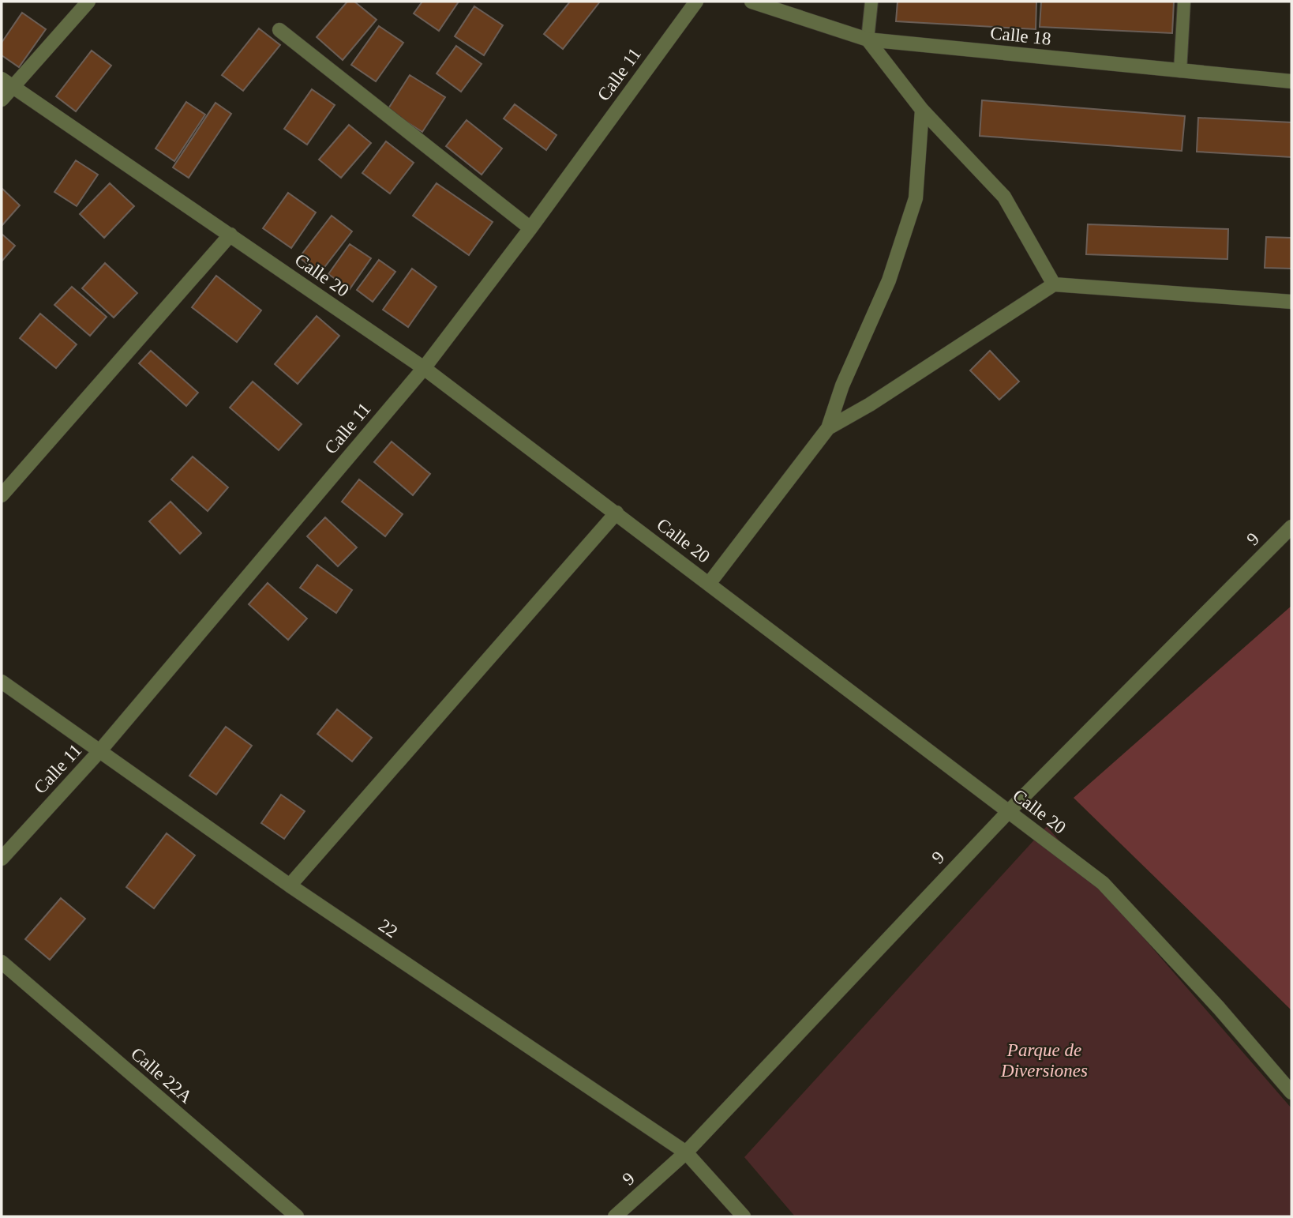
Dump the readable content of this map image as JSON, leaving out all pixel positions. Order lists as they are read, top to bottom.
{
  "streets": {
    "street": [
      "Calle 18",
      "Calle 11",
      "Calle 20",
      "9",
      "22",
      "Calle 22A"
    ]
  },
  "crossings": [
    ["Calle 11", "Calle 20"],
    ["Calle 11", "22"],
    ["Calle 20", "9"],
    ["9", "22"]
  ],
  "parks": ["Parque de Diversiones"]
}
